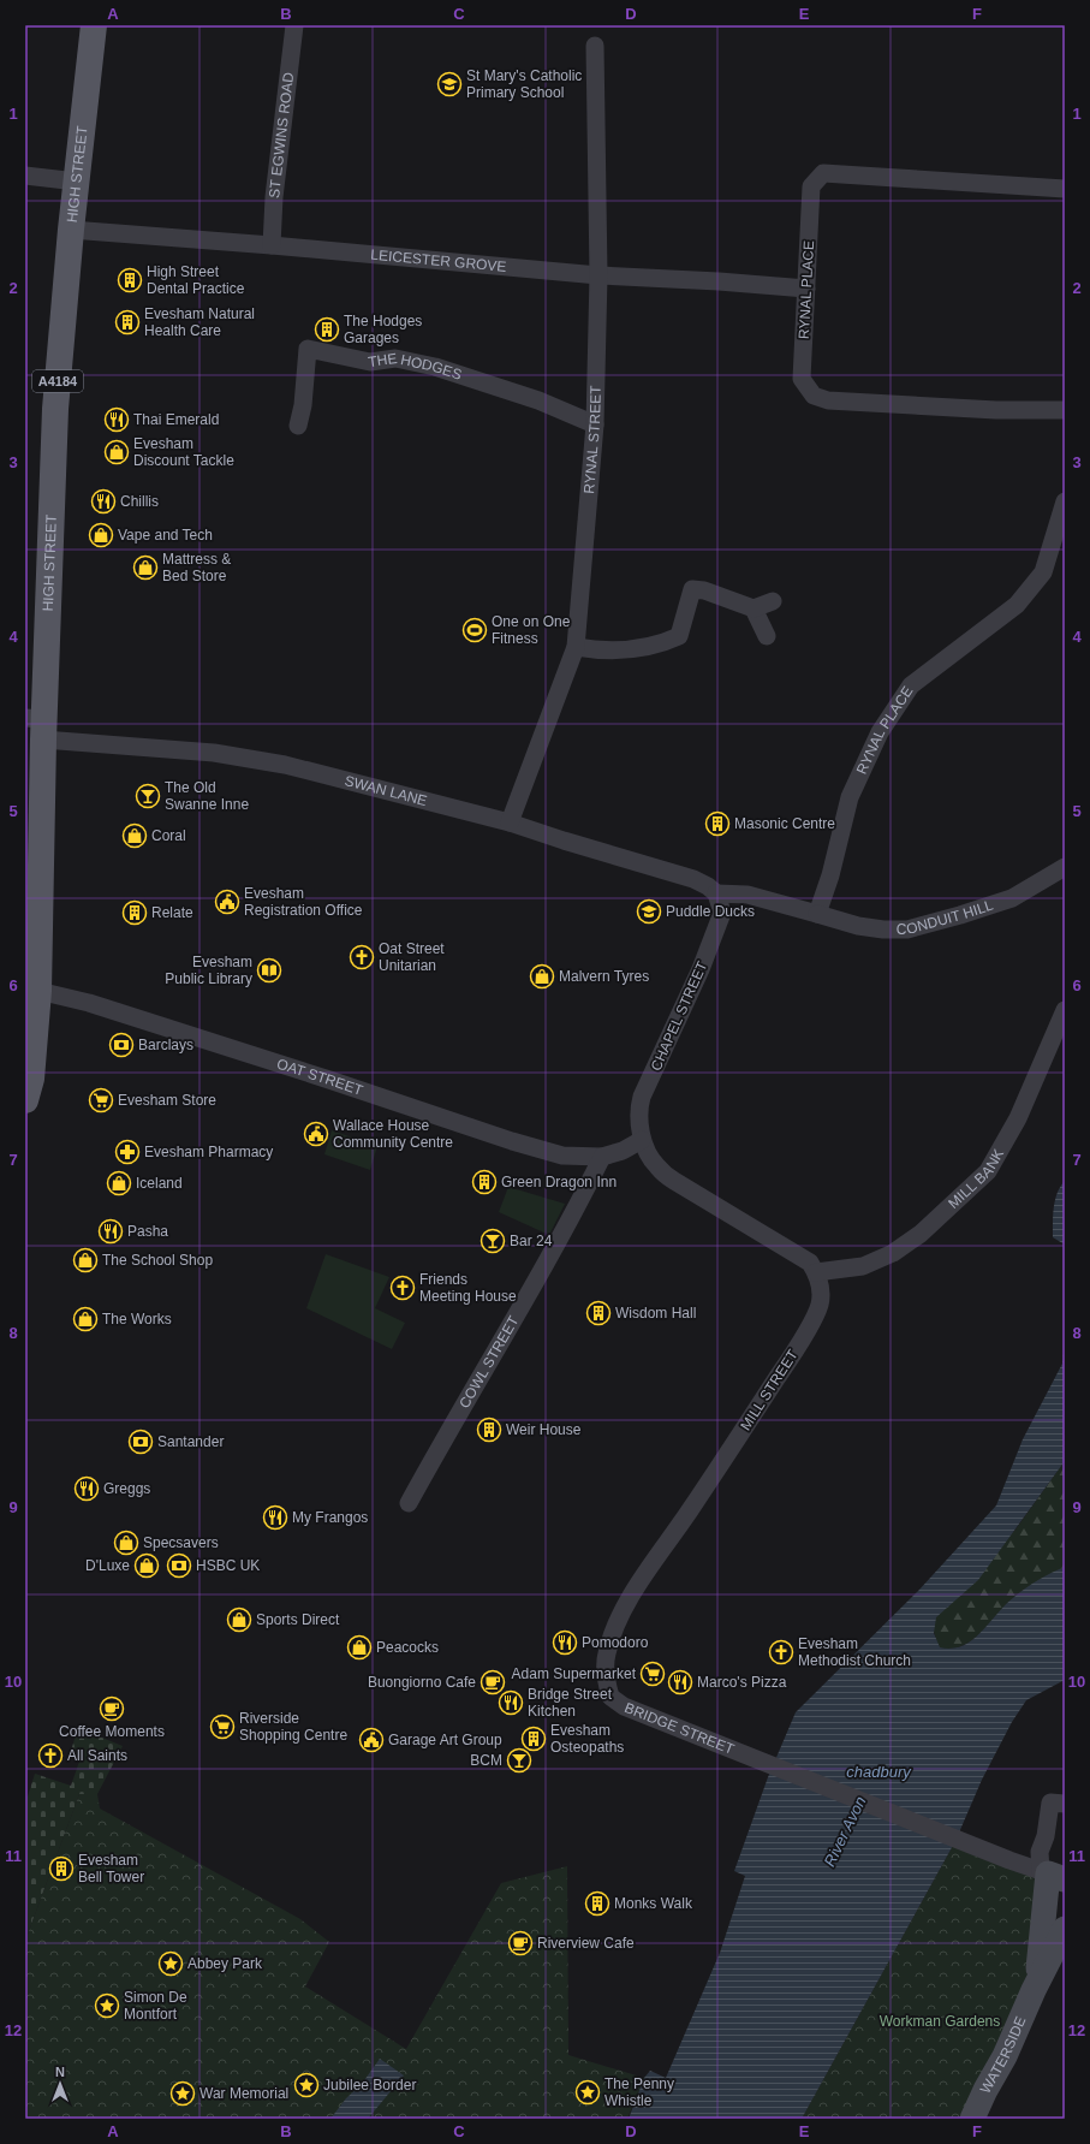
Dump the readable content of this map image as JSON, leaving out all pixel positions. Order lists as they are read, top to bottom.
{
  "streets": {
    "main road": ["HIGH STREET", "A4184", "WATERSIDE"],
    "street": [
      "ST EGWINS ROAD",
      "LEICESTER GROVE",
      "RYNAL PLACE",
      "THE HODGES",
      "RYNAL STREET",
      "SWAN LANE",
      "CONDUIT HILL",
      "CHAPEL STREET",
      "OAT STREET",
      "MILL BANK",
      "COWL STREET",
      "MILL STREET",
      "BRIDGE STREET"
    ]
  },
  "crossings": [
    ["ST EGWINS ROAD", "LEICESTER GROVE"],
    ["HIGH STREET", "LEICESTER GROVE"],
    ["HIGH STREET", "SWAN LANE"],
    ["HIGH STREET", "OAT STREET"],
    ["LEICESTER GROVE", "RYNAL PLACE"],
    ["LEICESTER GROVE", "RYNAL STREET"],
    ["RYNAL PLACE", "CONDUIT HILL"],
    ["THE HODGES", "RYNAL STREET"],
    ["RYNAL STREET", "SWAN LANE"],
    ["SWAN LANE", "CHAPEL STREET"],
    ["OAT STREET", "COWL STREET"],
    ["MILL BANK", "MILL STREET"],
    ["MILL STREET", "BRIDGE STREET"],
    ["BRIDGE STREET", "WATERSIDE"]
  ],
  "water": ["chadbury", "River Avon"],
  "parks": ["Workman Gardens"],
  "places": {
    "school or university": ["St Mary's Catholic Primary School", "Puddle Ducks"],
    "building": [
      "High Street Dental Practice",
      "Evesham Natural Health Care",
      "The Hodges Garages",
      "Masonic Centre",
      "Relate",
      "Green Dragon Inn",
      "Wisdom Hall",
      "Weir House",
      "Evesham Osteopaths",
      "Evesham Bell Tower",
      "Monks Walk"
    ],
    "restaurant": [
      "Thai Emerald",
      "Chillis",
      "Pasha",
      "Greggs",
      "My Frangos",
      "Pomodoro",
      "Marco's Pizza",
      "Bridge Street Kitchen"
    ],
    "shop": [
      "Evesham Discount Tackle",
      "Vape and Tech",
      "Mattress & Bed Store",
      "Coral",
      "Malvern Tyres",
      "Iceland",
      "The School Shop",
      "The Works",
      "Specsavers",
      "D'Luxe",
      "Sports Direct",
      "Peacocks"
    ],
    "sports": ["One on One Fitness"],
    "bar": ["The Old Swanne Inne", "Bar 24", "BCM"],
    "public building": ["Evesham Registration Office", "Wallace House Community Centre", "Garage Art Group"],
    "church": [
      "Oat Street Unitarian",
      "Friends Meeting House",
      "Evesham Methodist Church",
      "All Saints"
    ],
    "library": ["Evesham Public Library"],
    "bank": ["Barclays", "Santander", "HSBC UK"],
    "supermarket": ["Evesham Store", "Adam Supermarket", "Riverside Shopping Centre"],
    "pharmacy": ["Evesham Pharmacy"],
    "cafe": ["Buongiorno Cafe", "Coffee Moments", "Riverview Cafe"],
    "place": [
      "Abbey Park",
      "Simon De Montfort",
      "Jubilee Border",
      "The Penny Whistle",
      "War Memorial"
    ]
  },
  "north": "top",
  "grid": {
    "columns": [
      "A",
      "B",
      "C",
      "D",
      "E",
      "F"
    ],
    "rows": [
      "1",
      "2",
      "3",
      "4",
      "5",
      "6",
      "7",
      "8",
      "9",
      "10",
      "11",
      "12"
    ]
  }
}
